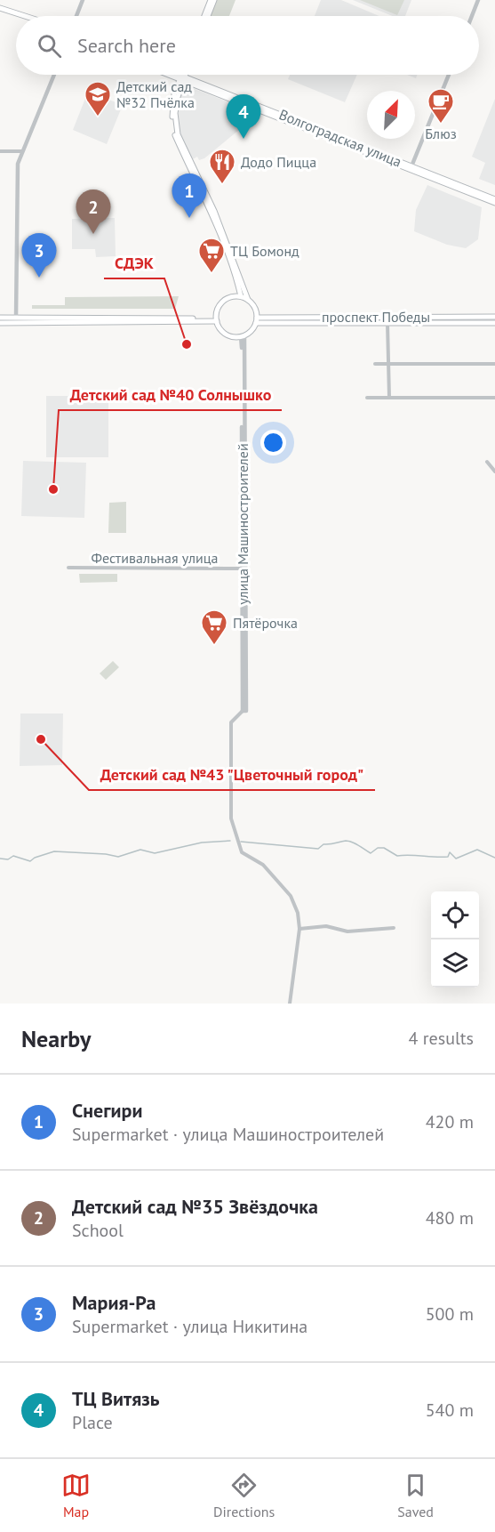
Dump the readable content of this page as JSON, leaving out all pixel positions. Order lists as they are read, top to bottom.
{
  "streets": {
    "main road": ["Волгоградская улица", "проспект Победы"],
    "street": ["улица Машиностроителей", "Фестивальная улица"]
  },
  "crossings": [
    ["проспект Победы", "улица Машиностроителей"],
    ["улица Машиностроителей", "Фестивальная улица"]
  ],
  "places": {
    "school or university": ["Детский сад №32 Пчёлка"],
    "cafe": ["Блюз"],
    "restaurant": ["Додо Пицца"],
    "supermarket": ["ТЦ Бомонд", "Пятёрочка"],
    "other": ["СДЭК", "Детский сад №40 Солнышко", "Детский сад №43 \"Цветочный город\""]
  },
  "north": "top right",
  "page": {
    "search": "Search here",
    "pins": [
      "4",
      "1",
      "2",
      "3"
    ],
    "heading": ["Nearby", "4 results"],
    "list": [
      {
        "mark": "1",
        "name": "Снегири",
        "note": "Supermarket · улица Машиностроителей",
        "value": "420 m"
      },
      {
        "mark": "2",
        "name": "Детский сад №35 Звёздочка",
        "note": "School",
        "value": "480 m"
      },
      {
        "mark": "3",
        "name": "Мария-Ра",
        "note": "Supermarket · улица Никитина",
        "value": "500 m"
      },
      {
        "mark": "4",
        "name": "ТЦ Витязь",
        "note": "Place",
        "value": "540 m"
      }
    ],
    "nav": ["Map", "Directions", "Saved"]
  }
}
